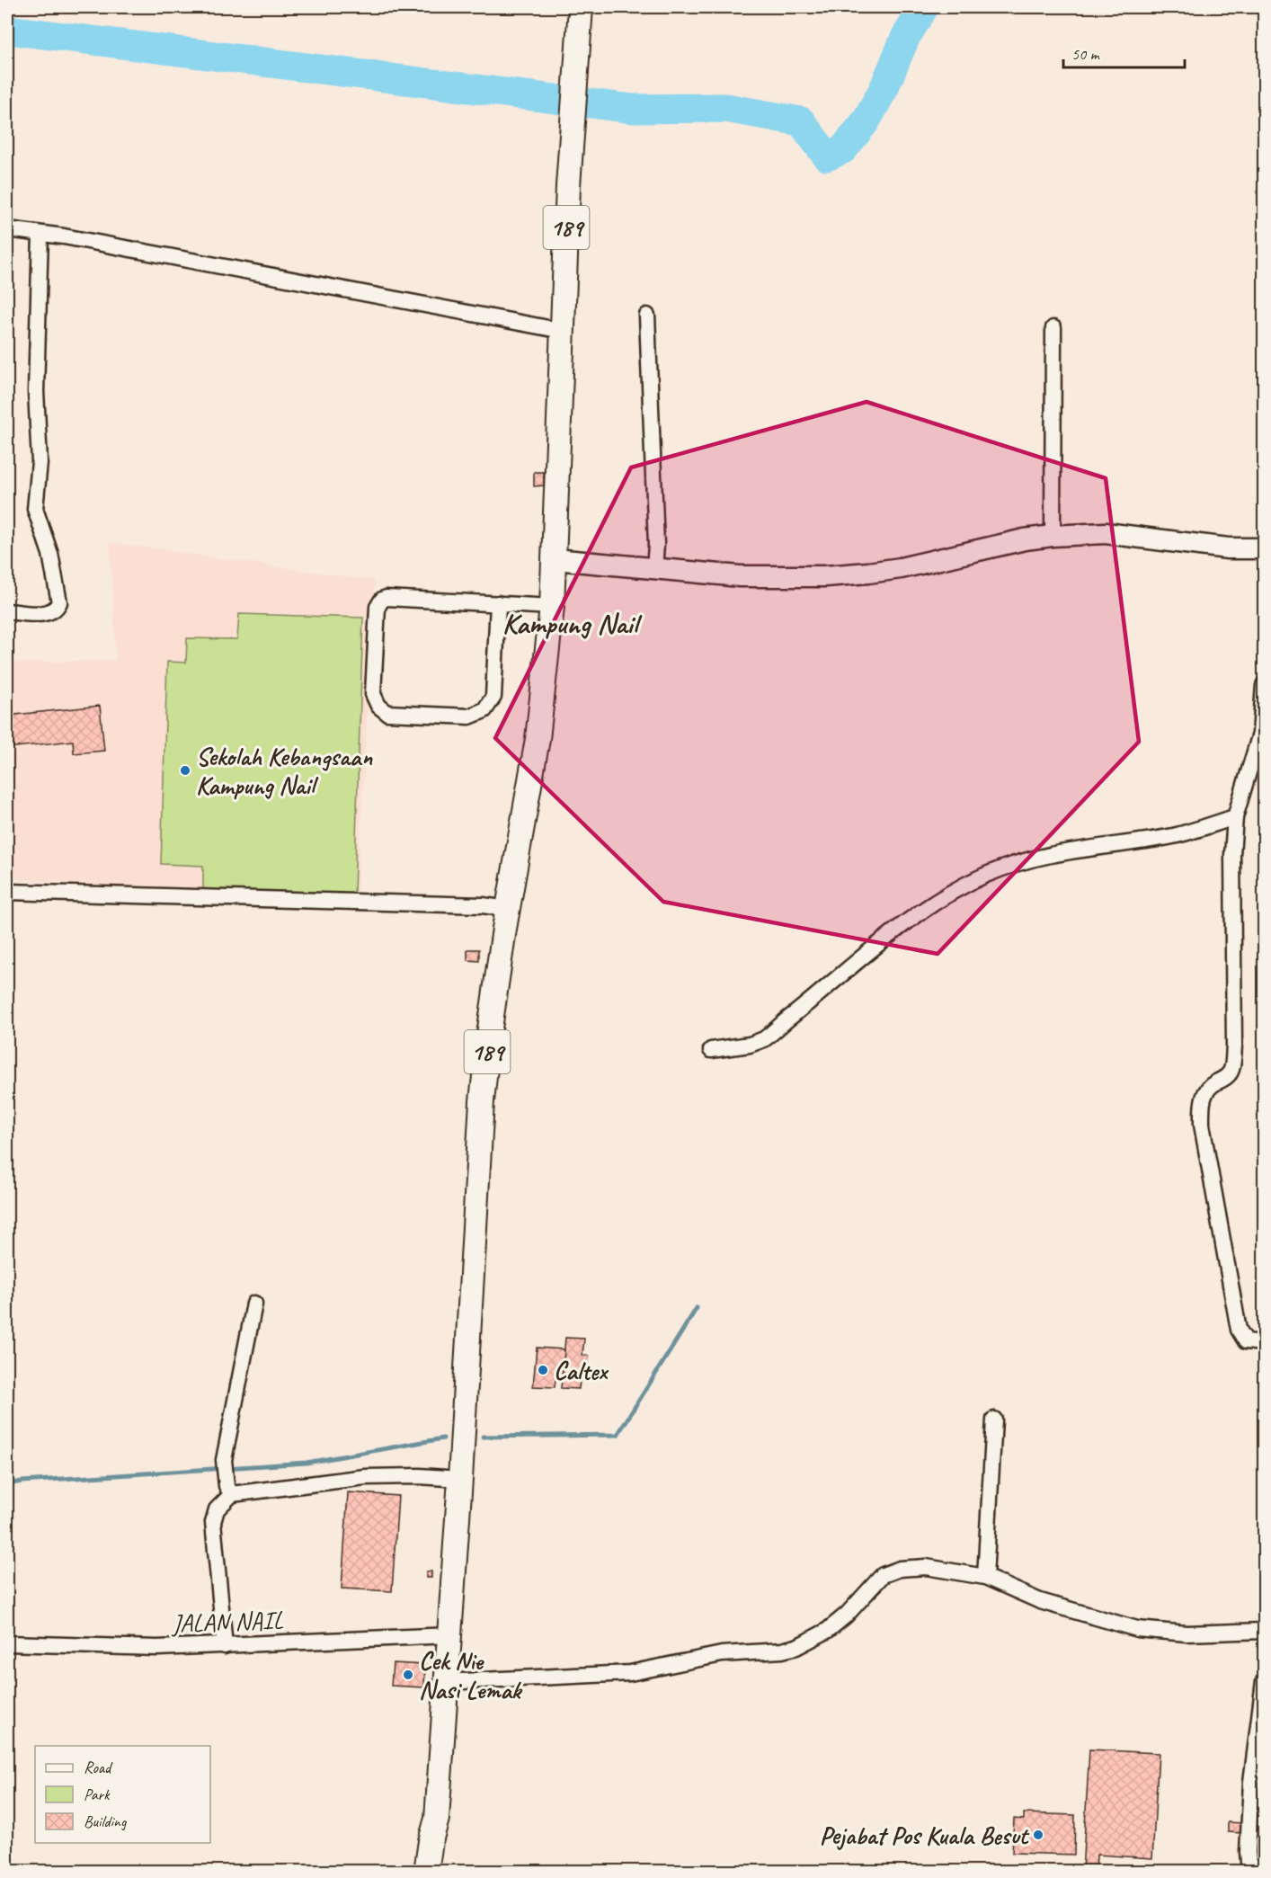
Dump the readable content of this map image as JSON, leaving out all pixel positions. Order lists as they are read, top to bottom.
{
  "streets": {
    "main road": ["189"],
    "street": ["JALAN NAIL"]
  },
  "crossings": [
    ["189", "JALAN NAIL"]
  ],
  "districts": ["Kampung Nail"],
  "places": [
    "Sekolah Kebangsaan Kampung Nail",
    "Caltex",
    "Cek Nie Nasi Lemak",
    "Pejabat Pos Kuala Besut"
  ],
  "legend": ["Road", "Park", "Building"],
  "scale_bar": "50 m"
}
